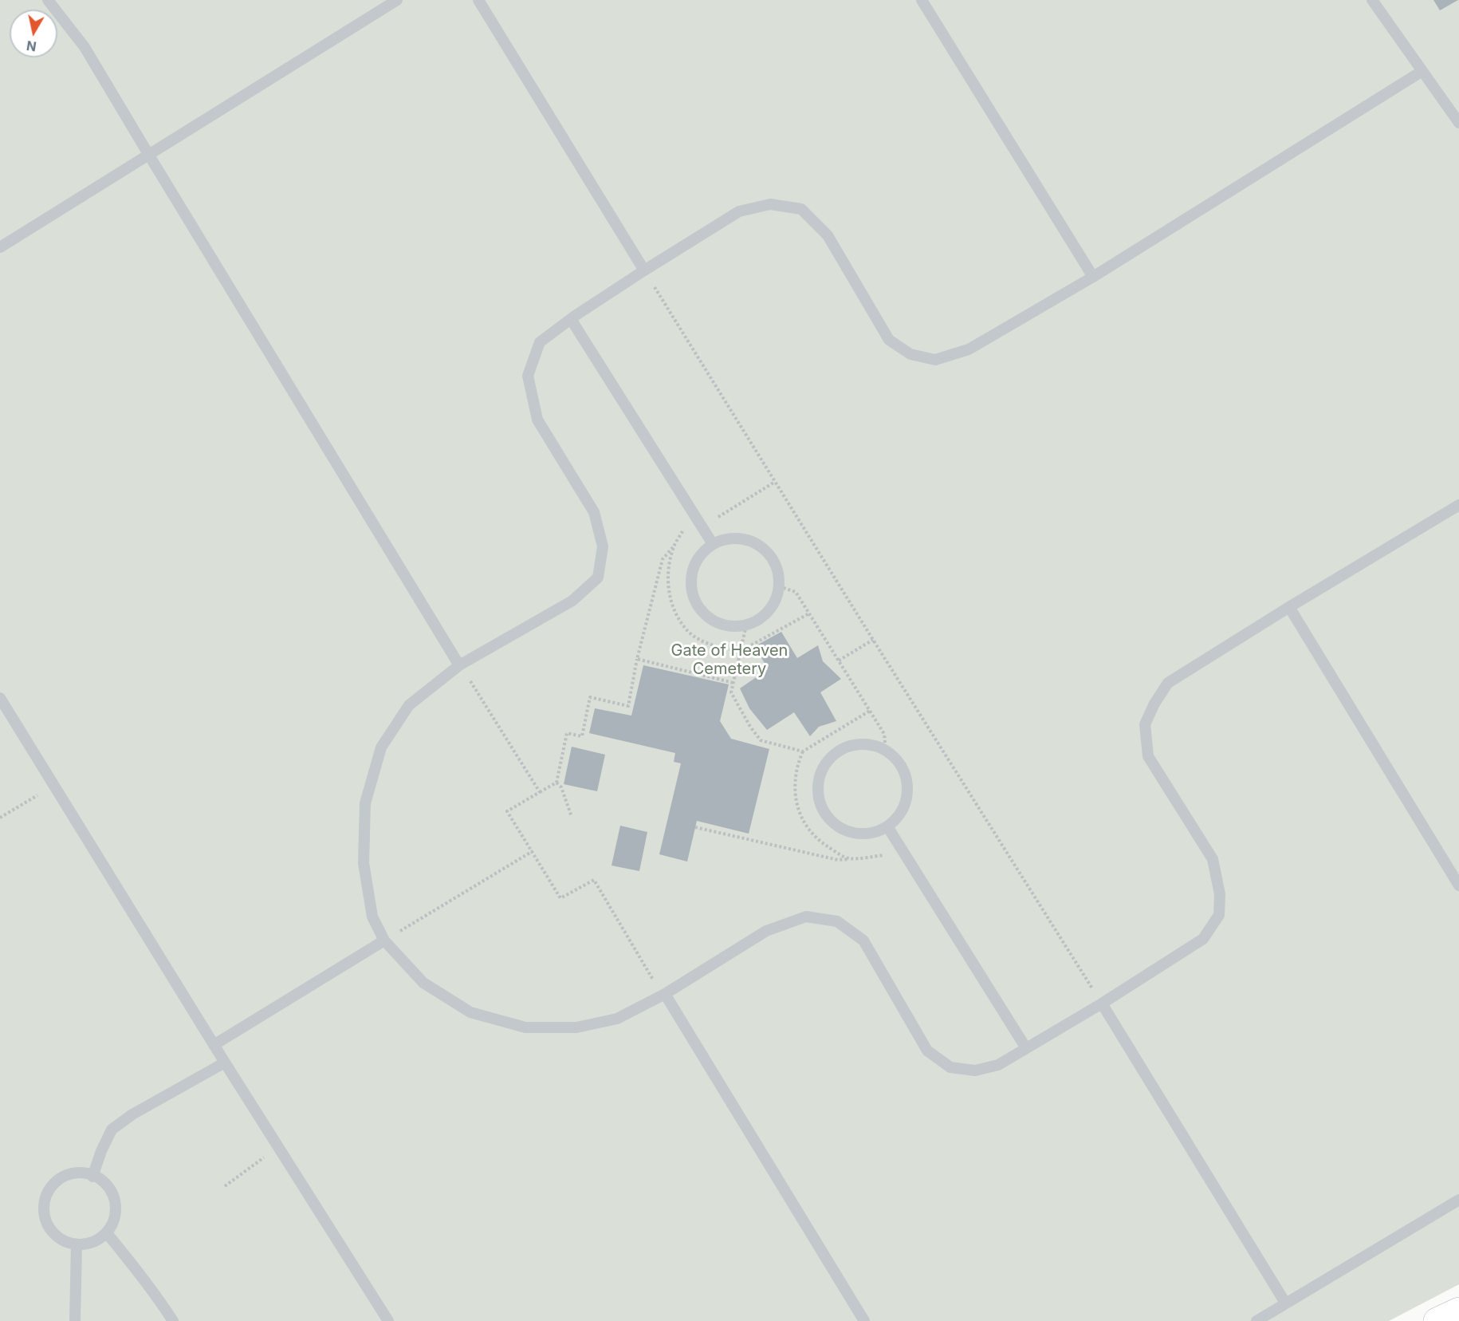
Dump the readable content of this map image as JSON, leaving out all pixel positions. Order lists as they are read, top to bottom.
{
  "parks": ["Gate of Heaven Cemetery"],
  "north": "bottom"
}
